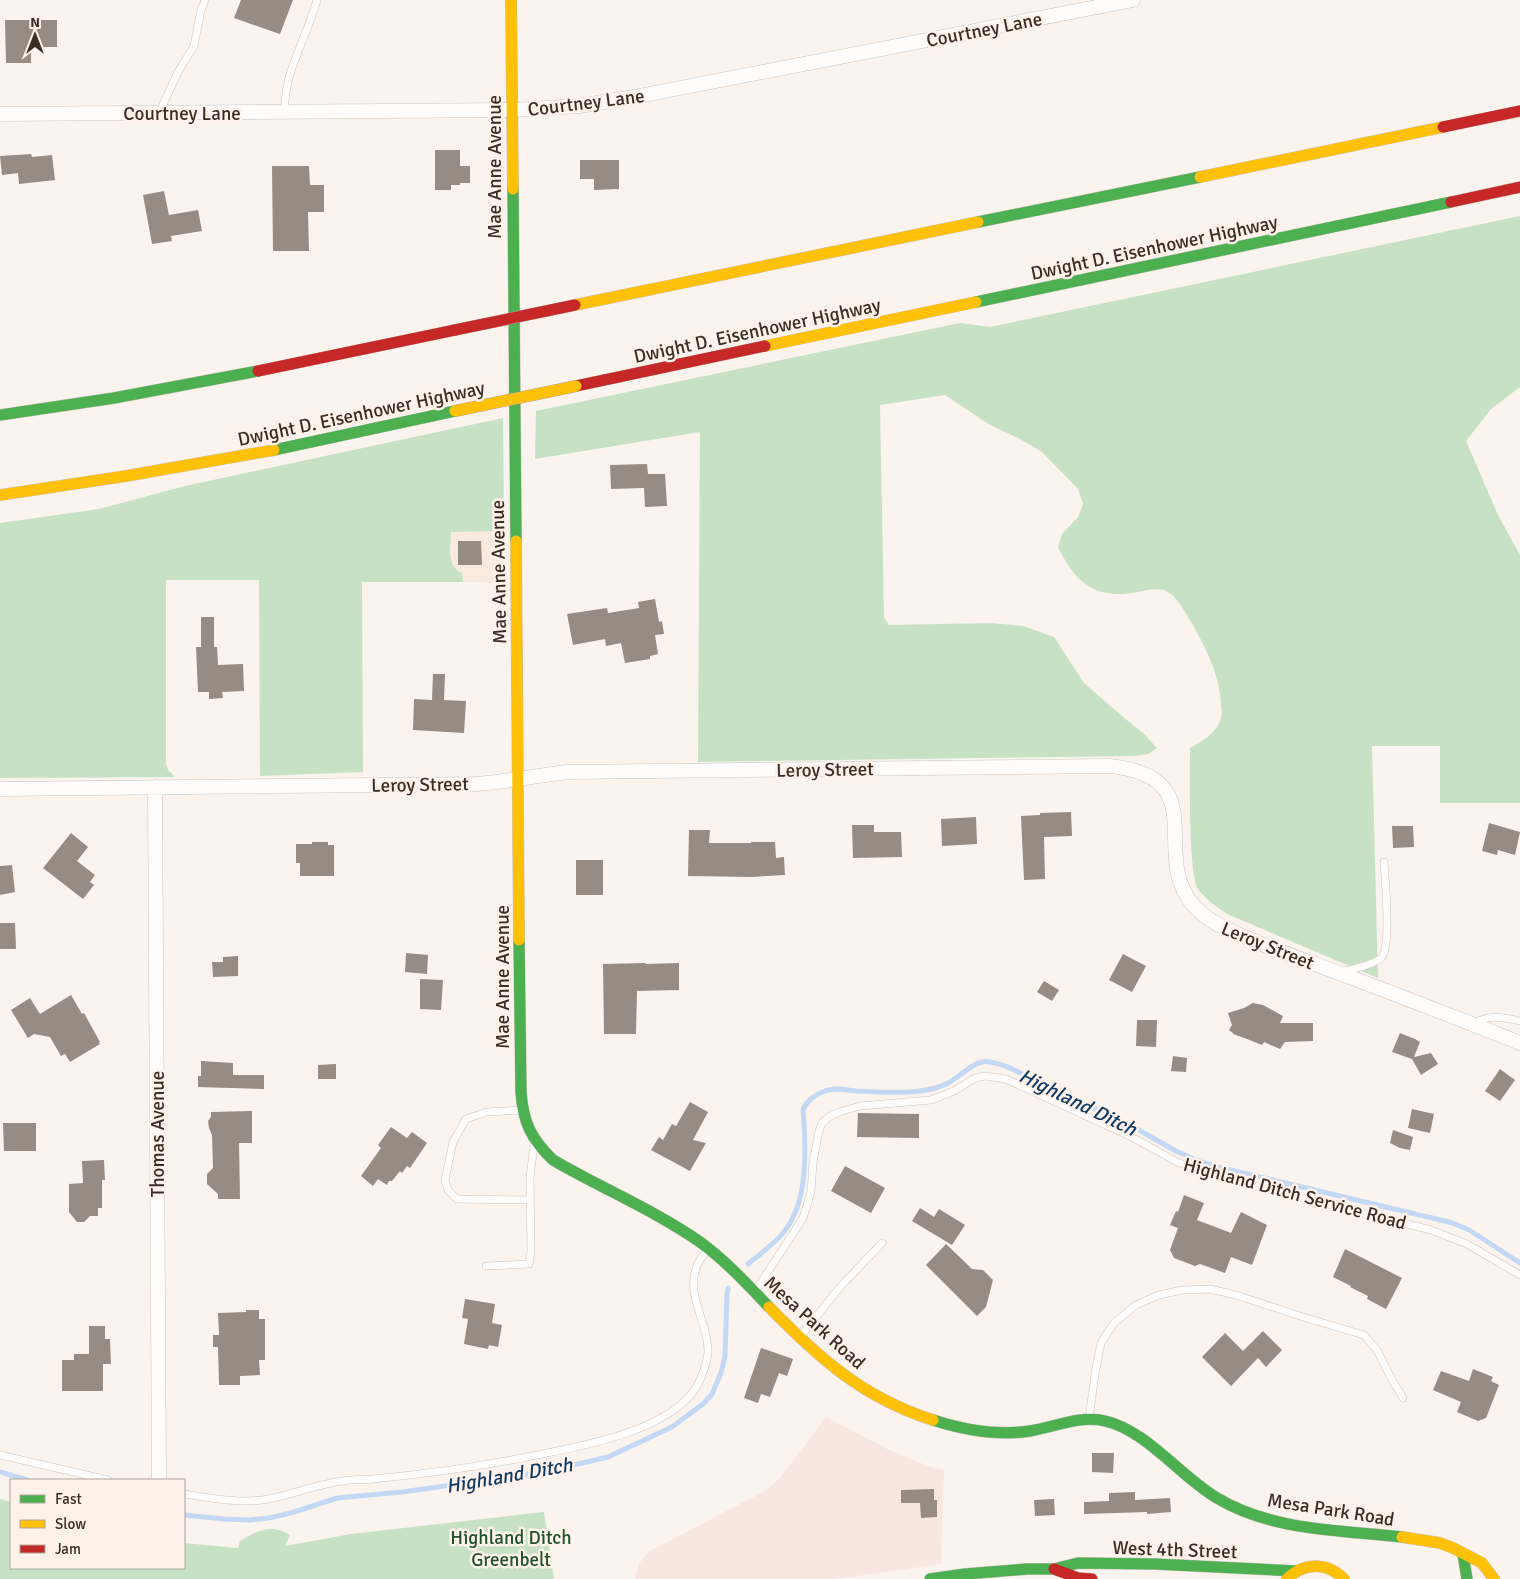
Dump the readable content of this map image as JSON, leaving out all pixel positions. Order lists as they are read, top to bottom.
{
  "streets": {
    "main road": [
      "Mae Anne Avenue",
      "Dwight D. Eisenhower Highway",
      "Mesa Park Road",
      "West 4th Street"
    ],
    "street": ["Courtney Lane", "Leroy Street", "Thomas Avenue"],
    "lane": ["Highland Ditch Service Road"]
  },
  "crossings": [
    ["Courtney Lane", "Mae Anne Avenue"],
    ["Mae Anne Avenue", "Leroy Street"],
    ["Mae Anne Avenue", "Mesa Park Road"],
    ["Leroy Street", "Thomas Avenue"],
    ["Highland Ditch Service Road", "Mesa Park Road"]
  ],
  "water": ["Highland Ditch"],
  "parks": ["Highland Ditch Greenbelt"],
  "legend": ["Fast", "Slow", "Jam"],
  "north": "top"
}
